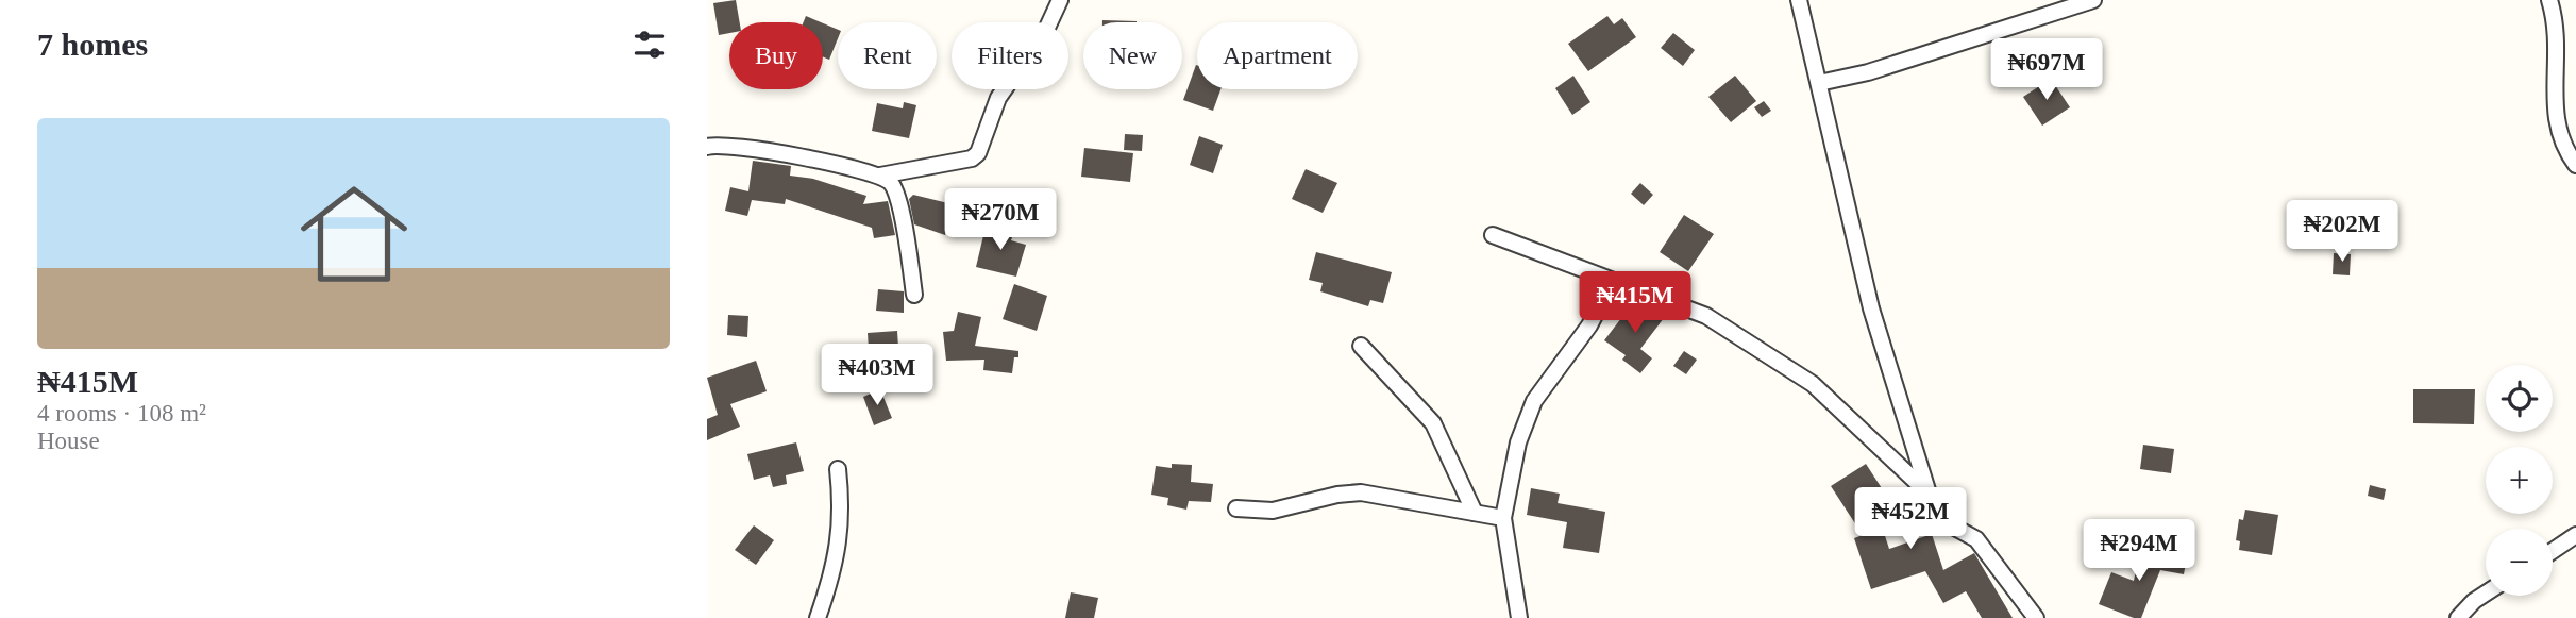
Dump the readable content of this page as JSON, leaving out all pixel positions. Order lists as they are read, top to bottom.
{
  "page": {
    "heading": "7 homes",
    "chip": [
      "Buy",
      "Rent",
      "Filters",
      "New",
      "Apartment"
    ],
    "price": [
      "₦697M",
      "₦270M",
      "₦202M",
      "₦415M",
      "₦403M",
      "₦452M",
      "₦294M"
    ],
    "list": [
      {
        "name": "₦415M",
        "note": "4 rooms · 108 m² · House"
      }
    ],
    "map_buttons": ["+", "−"]
  }
}
